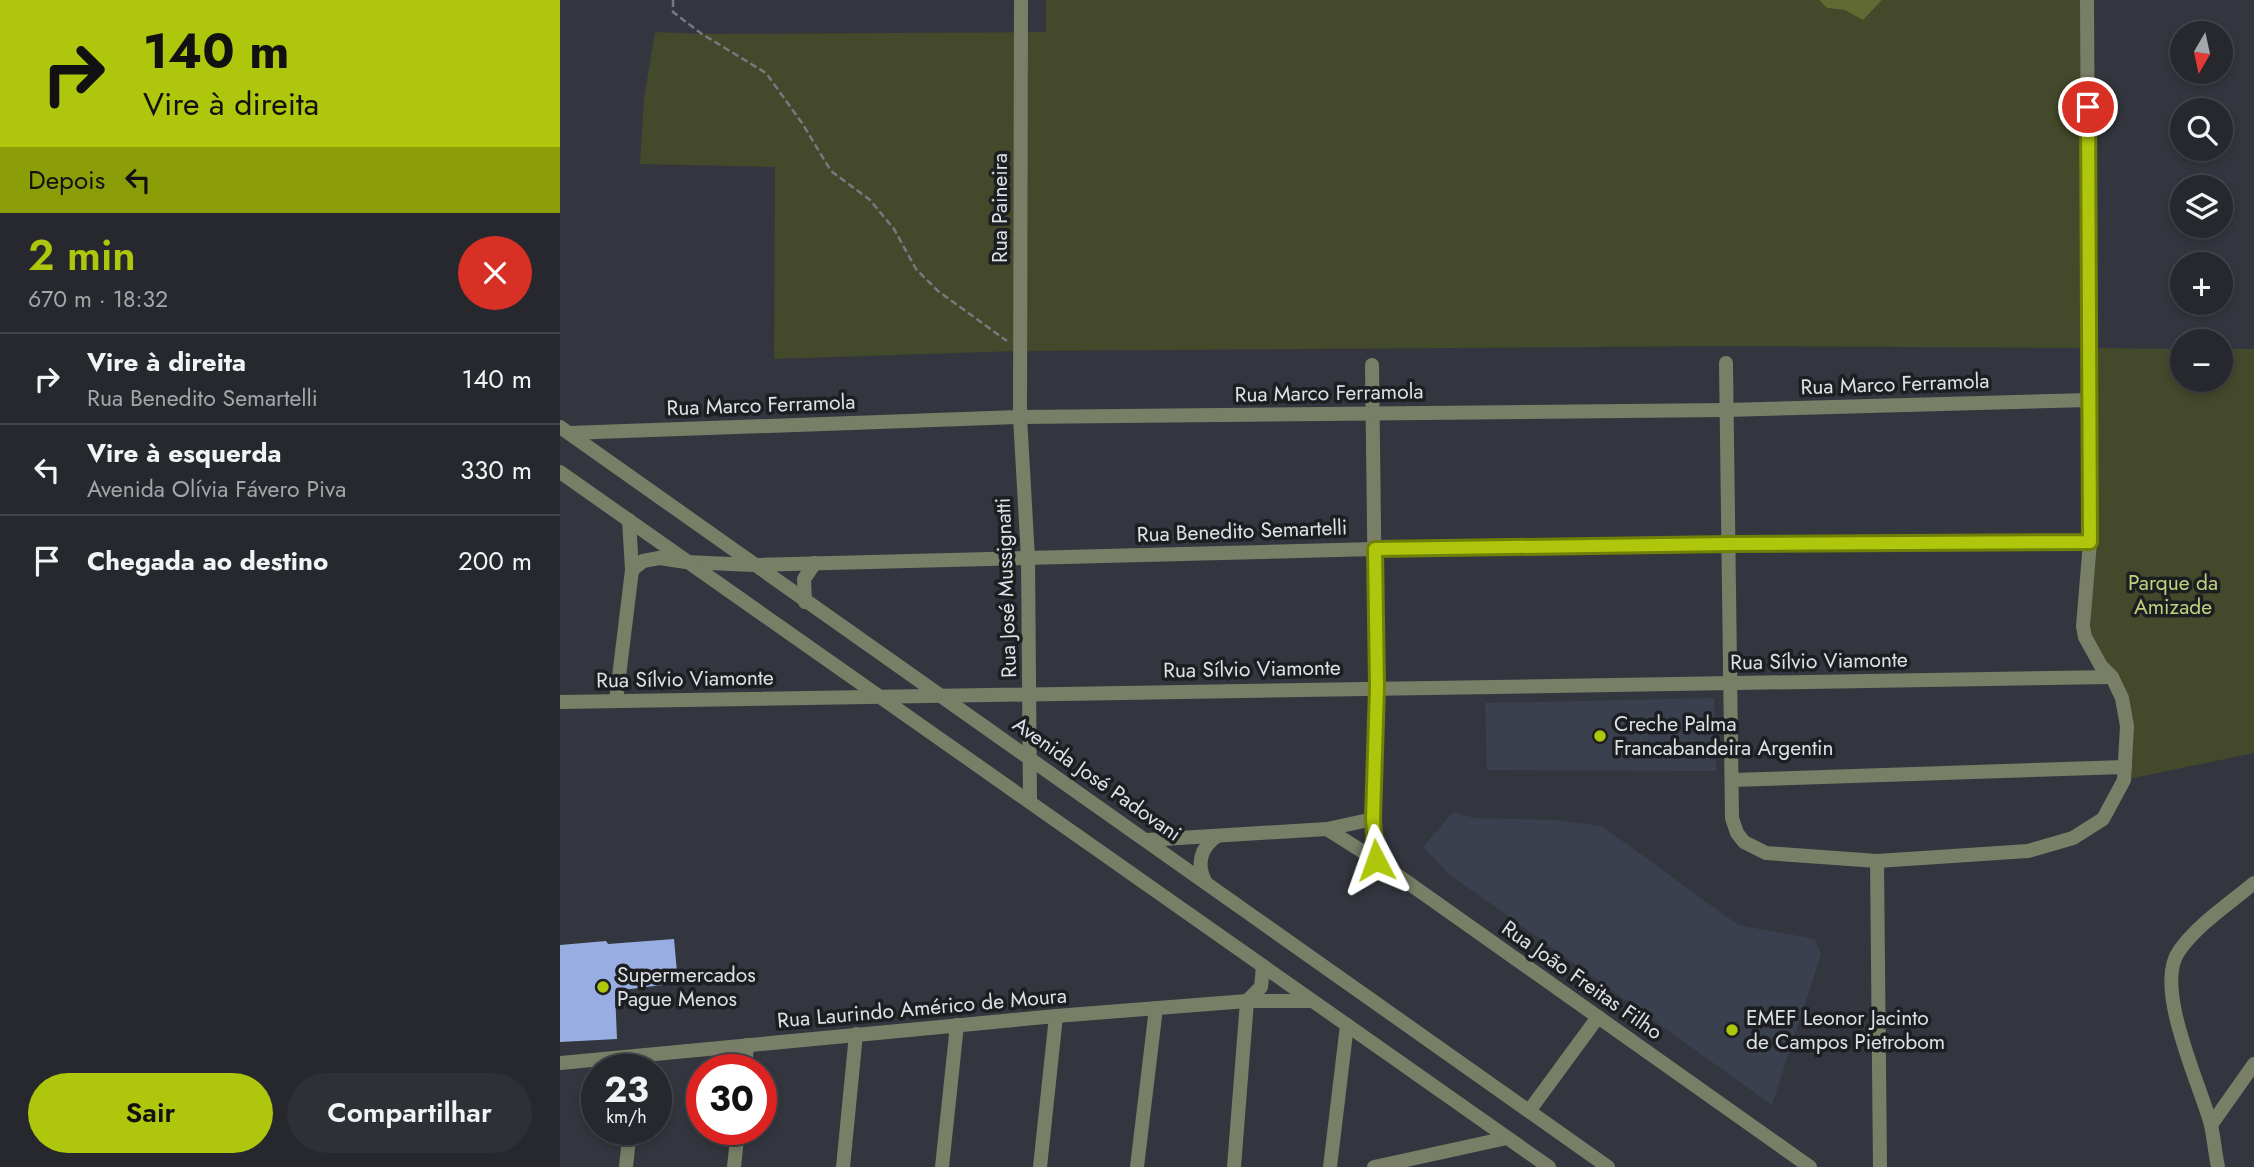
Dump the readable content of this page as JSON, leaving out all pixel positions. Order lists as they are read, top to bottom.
{
  "streets": {
    "street": [
      "Rua Paineira",
      "Rua Marco Ferramola",
      "Rua Benedito Semartelli",
      "Rua José Mussignatti",
      "Rua Sílvio Viamonte",
      "Avenida José Padovani",
      "Rua João Freitas Filho",
      "Rua Laurindo Américo de Moura"
    ]
  },
  "crossings": [
    ["Rua Paineira", "Rua Marco Ferramola"],
    ["Rua Paineira", "Rua José Mussignatti"],
    ["Rua Marco Ferramola", "Rua José Mussignatti"],
    ["Rua Marco Ferramola", "Avenida José Padovani"],
    ["Rua Benedito Semartelli", "Rua José Mussignatti"],
    ["Rua Benedito Semartelli", "Avenida José Padovani"],
    ["Rua José Mussignatti", "Rua Sílvio Viamonte"],
    ["Rua José Mussignatti", "Avenida José Padovani"],
    ["Rua Sílvio Viamonte", "Avenida José Padovani"]
  ],
  "parks": ["Parque da Amizade"],
  "places": ["Creche Palma Francabandeira Argentin", "Supermercados Pague Menos", "EMEF Leonor Jacinto de Campos Pietrobom"],
  "north": "bottom",
  "page": {
    "turn": ["140 m", "Vire à direita"],
    "map_buttons": ["+", "−"],
    "then": "Depois",
    "heading": ["2 min", "670 m · 18:32"],
    "list": [
      {
        "name": "Vire à direita",
        "note": "Rua Benedito Semartelli",
        "value": "140 m"
      },
      {
        "name": "Vire à esquerda",
        "note": "Avenida Olívia Fávero Piva",
        "value": "330 m"
      },
      {
        "name": "Chegada ao destino",
        "value": "200 m"
      }
    ],
    "speed": "23 km/h",
    "limit": "30",
    "buttons": ["Sair", "Compartilhar"]
  }
}
